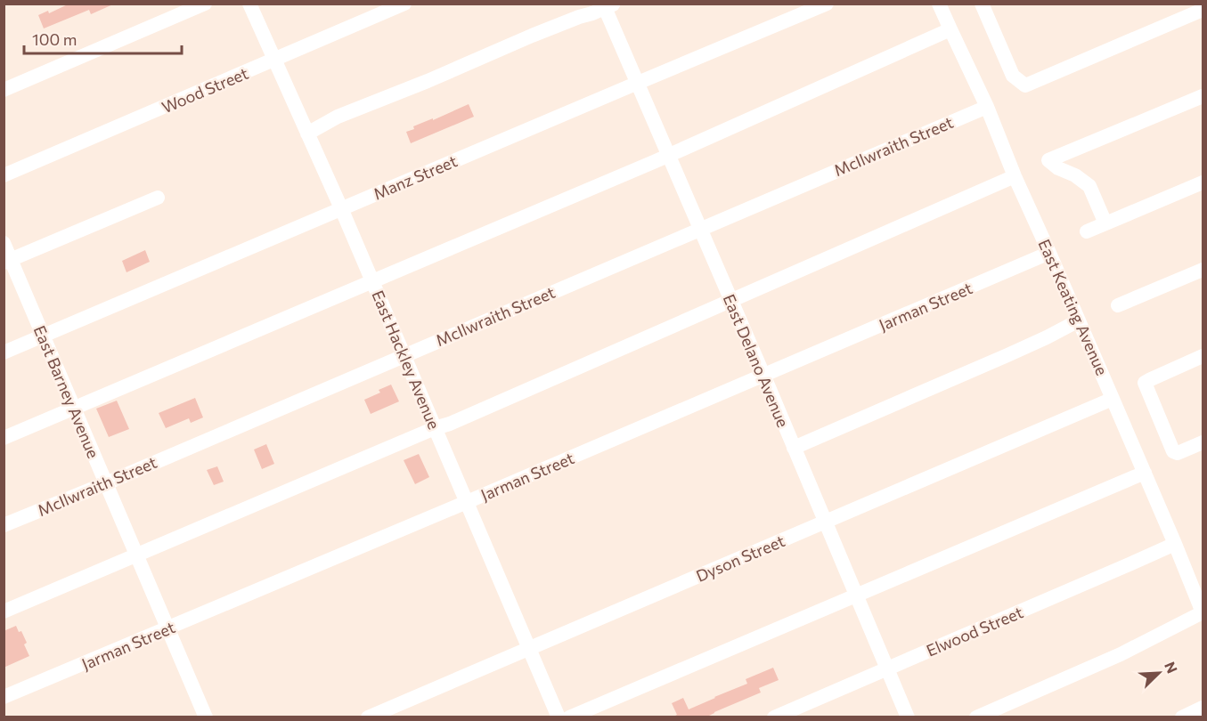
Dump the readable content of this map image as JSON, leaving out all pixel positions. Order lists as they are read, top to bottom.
{
  "streets": {
    "street": [
      "Wood Street",
      "McIlwraith Street",
      "Manz Street",
      "Jarman Street",
      "East Keating Avenue",
      "East Hackley Avenue",
      "East Delano Avenue",
      "East Barney Avenue",
      "Dyson Street",
      "Elwood Street"
    ]
  },
  "crossings": [
    ["Wood Street", "East Hackley Avenue"],
    ["McIlwraith Street", "East Keating Avenue"],
    ["McIlwraith Street", "East Hackley Avenue"],
    ["McIlwraith Street", "East Delano Avenue"],
    ["McIlwraith Street", "East Barney Avenue"],
    ["Manz Street", "East Hackley Avenue"],
    ["Manz Street", "East Delano Avenue"],
    ["Manz Street", "East Barney Avenue"],
    ["Jarman Street", "East Keating Avenue"],
    ["Jarman Street", "East Hackley Avenue"],
    ["Jarman Street", "East Delano Avenue"],
    ["Jarman Street", "East Barney Avenue"],
    ["East Keating Avenue", "Dyson Street"],
    ["East Keating Avenue", "Elwood Street"],
    ["East Hackley Avenue", "Dyson Street"],
    ["East Delano Avenue", "Dyson Street"],
    ["East Delano Avenue", "Elwood Street"]
  ],
  "scale_bar": "100 m",
  "north": "top right"
}
